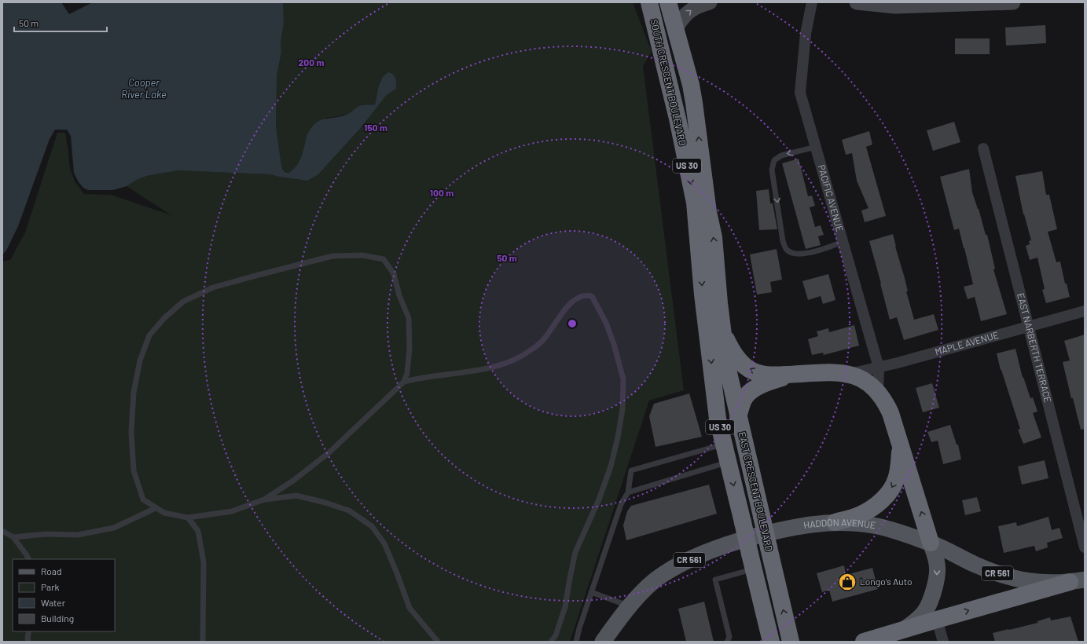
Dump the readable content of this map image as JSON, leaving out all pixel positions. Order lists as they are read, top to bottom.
{
  "streets": {
    "highway": ["SOUTH CRESCENT BOULEVARD", "US 30", "EAST CRESCENT BOULEVARD"],
    "main road": ["HADDON AVENUE", "CR 561"],
    "street": ["PACIFIC AVENUE", "MAPLE AVENUE", "EAST NARBERTH TERRACE"]
  },
  "crossings": [
    ["SOUTH CRESCENT BOULEVARD", "EAST CRESCENT BOULEVARD"],
    ["PACIFIC AVENUE", "MAPLE AVENUE"],
    ["MAPLE AVENUE", "EAST NARBERTH TERRACE"]
  ],
  "water": ["Cooper River Lake"],
  "places": {
    "shop": ["Longo's Auto"]
  },
  "legend": [
    "Road",
    "Park",
    "Water",
    "Building"
  ],
  "scale_bar": "50 m",
  "rings": [
    "200 m",
    "150 m",
    "100 m",
    "50 m"
  ]
}
